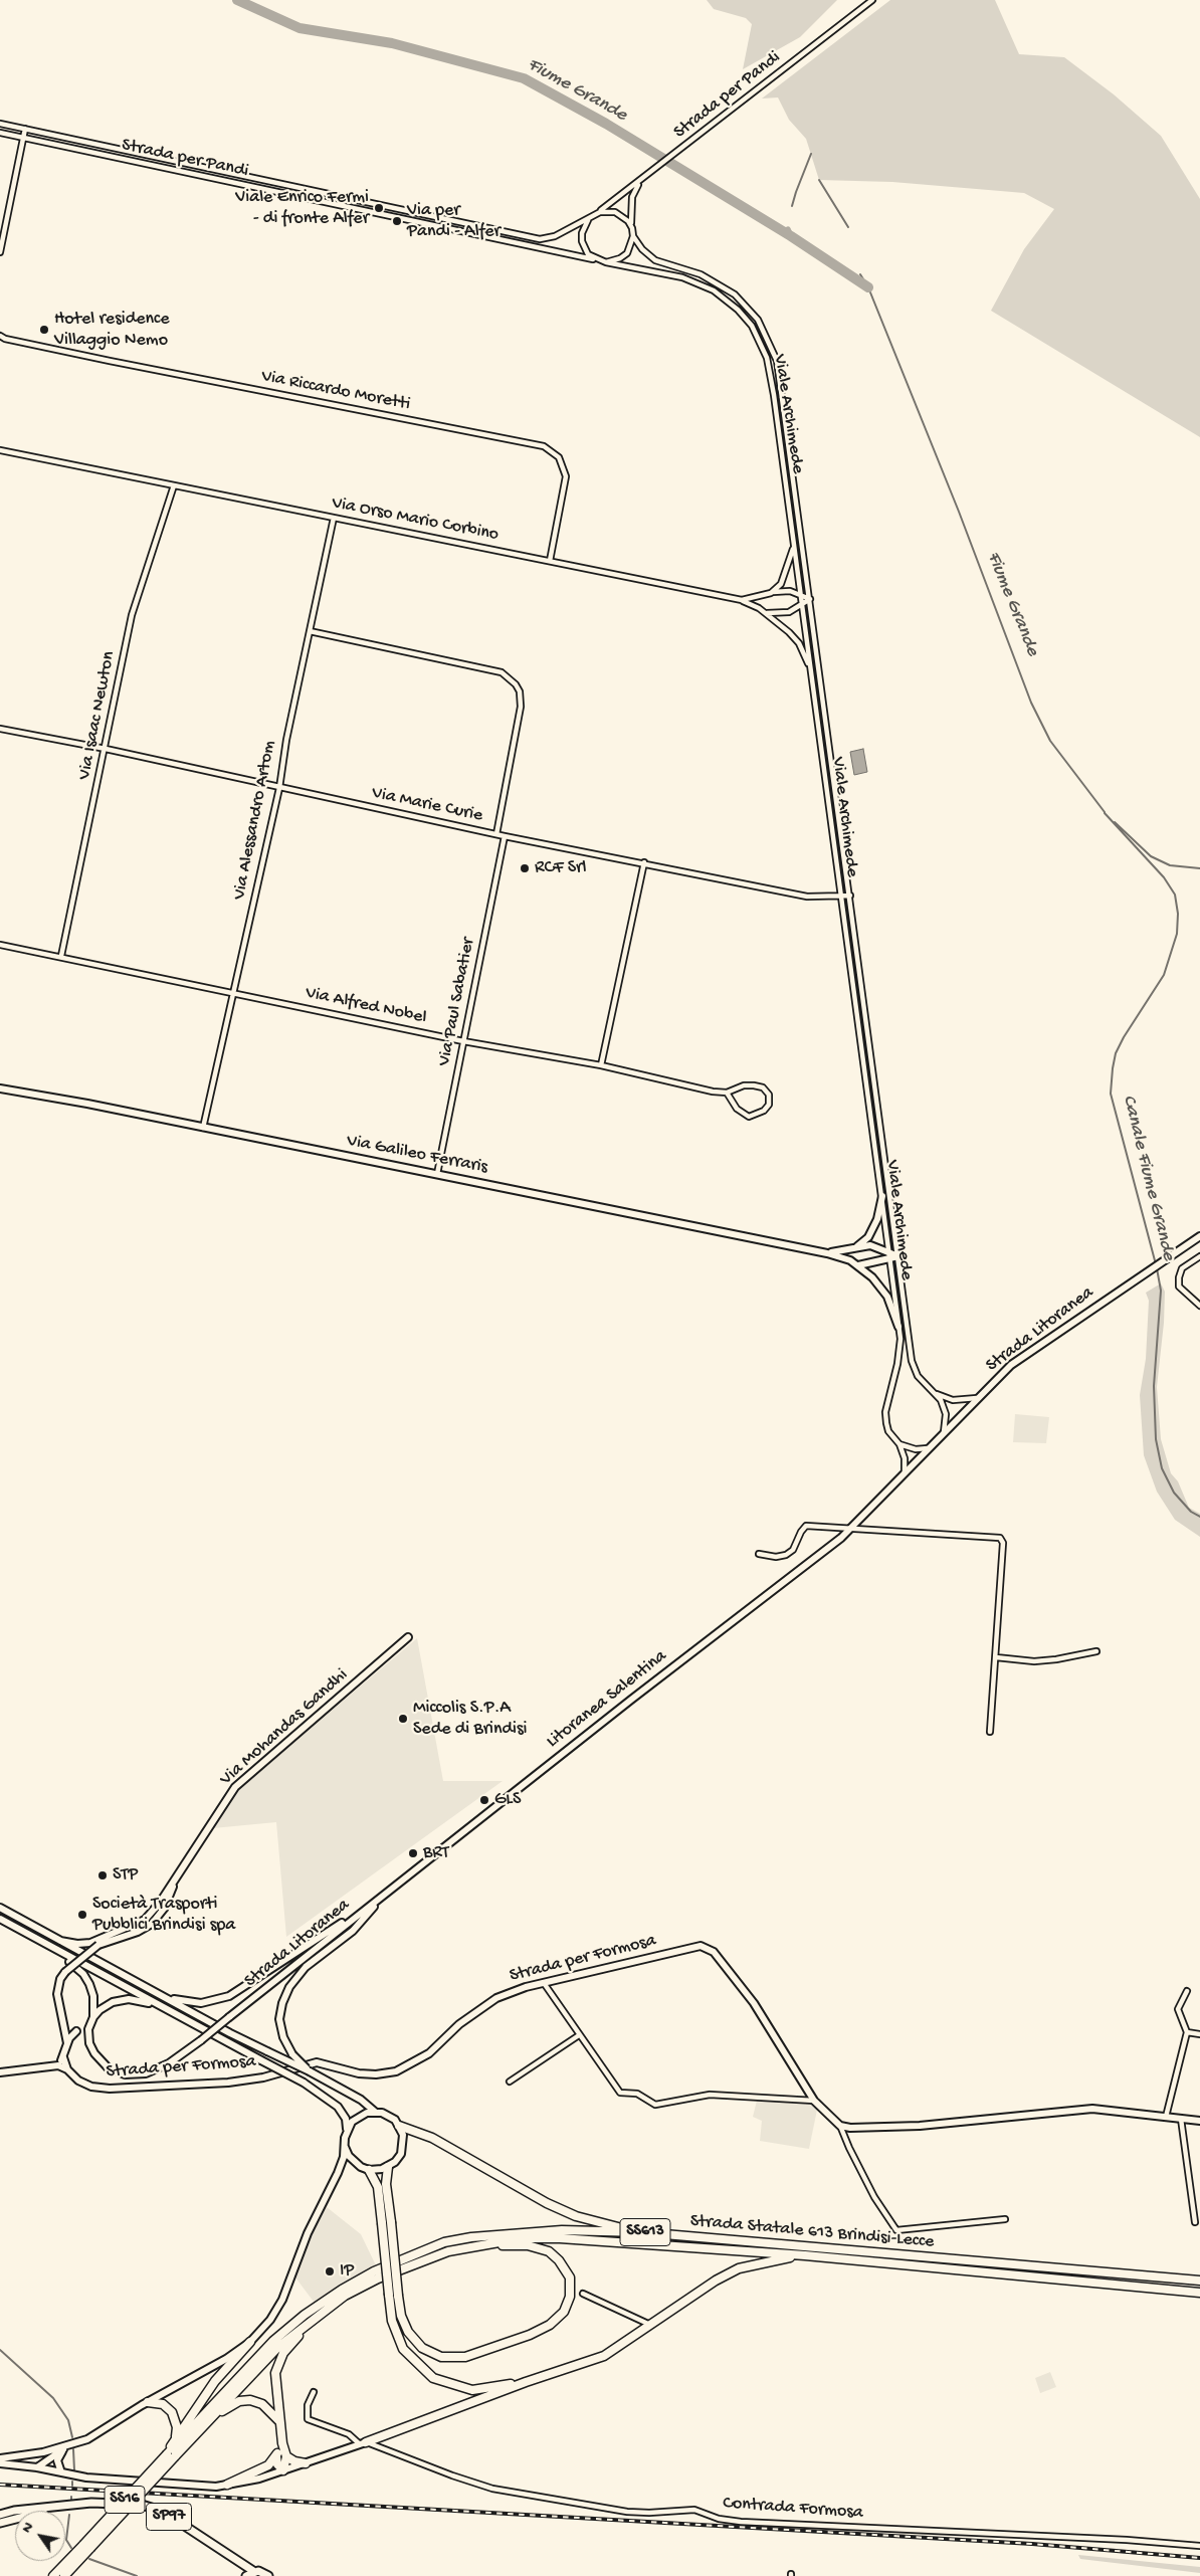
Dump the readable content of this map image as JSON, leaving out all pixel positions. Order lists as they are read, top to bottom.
{
  "streets": {
    "highway": ["SS613", "Strada Statale 613 Brindisi-Lecce", "SS16"],
    "main road": ["SP97"],
    "street": [
      "Strada per Pandi",
      "Via Riccardo Moretti",
      "Viale Archimede",
      "Via Orso Mario Corbino",
      "Via Isaac Newton",
      "Via Marie Curie",
      "Via Alessandro Artom",
      "Via Paul Sabatier",
      "Via Alfred Nobel",
      "Via Galileo Ferraris",
      "Strada Litoranea",
      "Litoranea Salentina",
      "Via Mohandas Gandhi",
      "Strada per Formosa",
      "Contrada Formosa"
    ]
  },
  "crossings": [
    ["Strada per Pandi", "Viale Archimede"],
    ["Via Riccardo Moretti", "Via Orso Mario Corbino"],
    ["Viale Archimede", "Via Orso Mario Corbino"],
    ["Viale Archimede", "Via Marie Curie"],
    ["Viale Archimede", "Via Galileo Ferraris"],
    ["Viale Archimede", "Strada Litoranea"],
    ["Via Orso Mario Corbino", "Via Isaac Newton"],
    ["Via Orso Mario Corbino", "Via Alessandro Artom"],
    ["Via Isaac Newton", "Via Marie Curie"],
    ["Via Isaac Newton", "Via Alfred Nobel"],
    ["Via Marie Curie", "Via Alessandro Artom"],
    ["Via Marie Curie", "Via Paul Sabatier"],
    ["Via Alessandro Artom", "Via Alfred Nobel"],
    ["Via Alessandro Artom", "Via Galileo Ferraris"],
    ["Via Paul Sabatier", "Via Alfred Nobel"],
    ["Via Paul Sabatier", "Via Galileo Ferraris"],
    ["Strada Litoranea", "Litoranea Salentina"],
    ["Strada Statale 613 Brindisi-Lecce", "SS16"]
  ],
  "water": ["Fiume Grande", "Canale Fiume Grande"],
  "places": [
    "Viale Enrico Fermi - di fronte Alfer",
    "Via per Pandi - Alfer",
    "Hotel residence Villaggio Nemo",
    "RCF Srl",
    "Miccolis S.P.A Sede di Brindisi",
    "GLS",
    "BRT",
    "STP",
    "Società Trasporti Pubblici Brindisi spa",
    "IP"
  ],
  "north": "top left"
}
